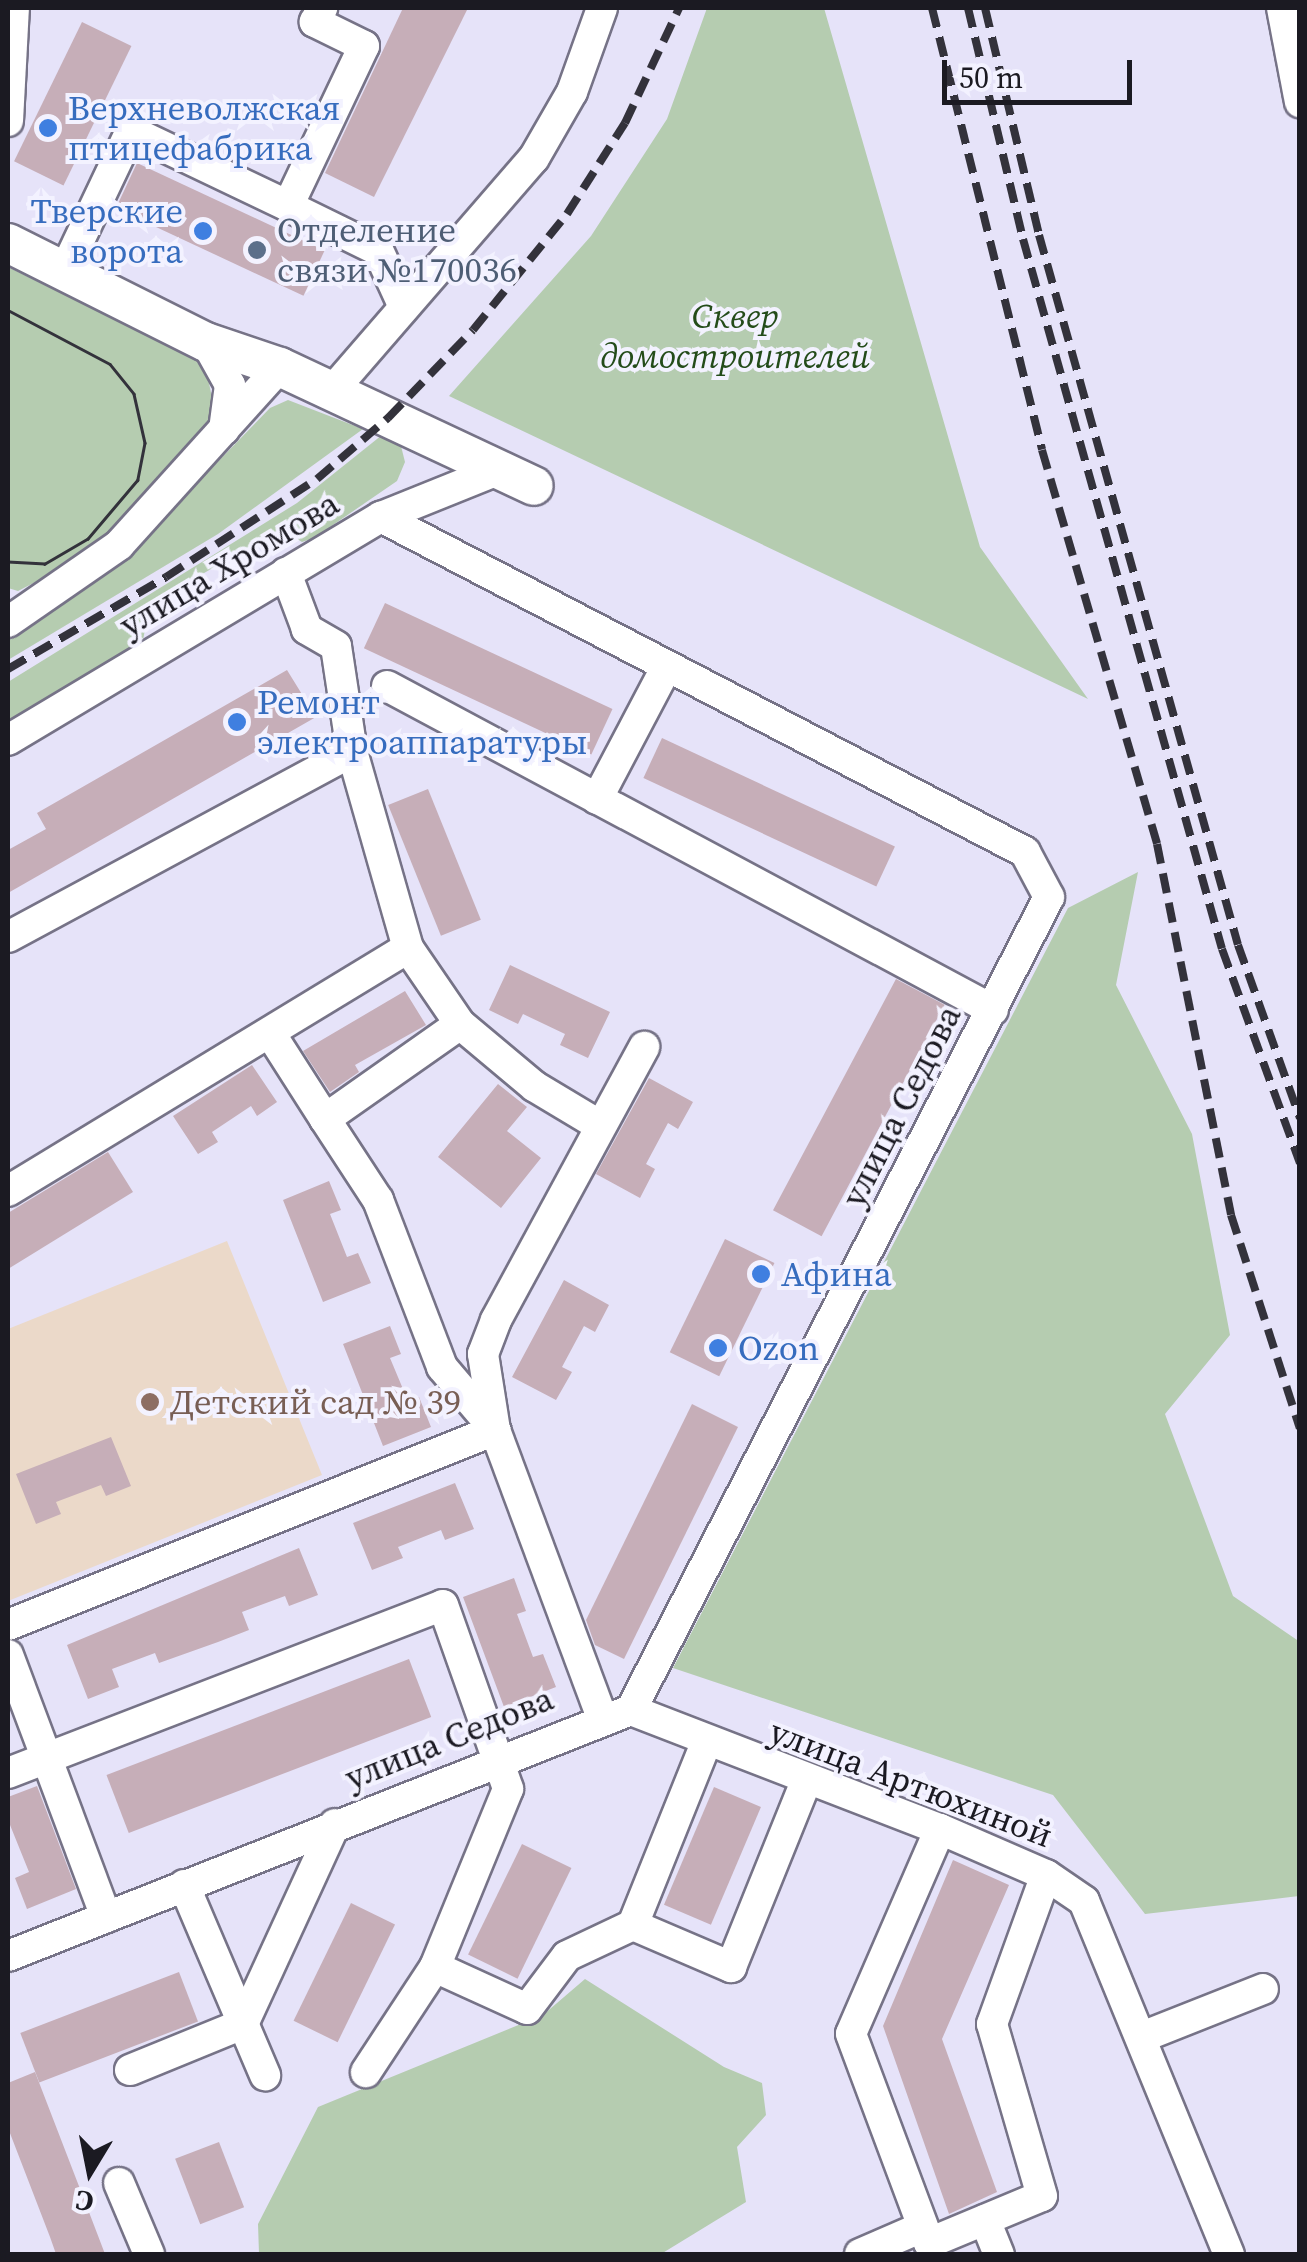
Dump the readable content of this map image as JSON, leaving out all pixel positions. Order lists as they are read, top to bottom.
{
  "streets": {
    "street": ["улица Хромова", "улица Седова", "улица Артюхиной"]
  },
  "crossings": [
    ["улица Хромова", "улица Седова"],
    ["улица Седова", "улица Артюхиной"]
  ],
  "parks": ["Сквер домостроителей"],
  "places": [
    "Верхневолжская птицефабрика",
    "Тверские ворота",
    "Отделение связи №170036",
    "Ремонт электроаппаратуры",
    "Афина",
    "Ozon",
    "Детский сад № 39"
  ],
  "scale_bar": "50 m",
  "north": "bottom"
}
